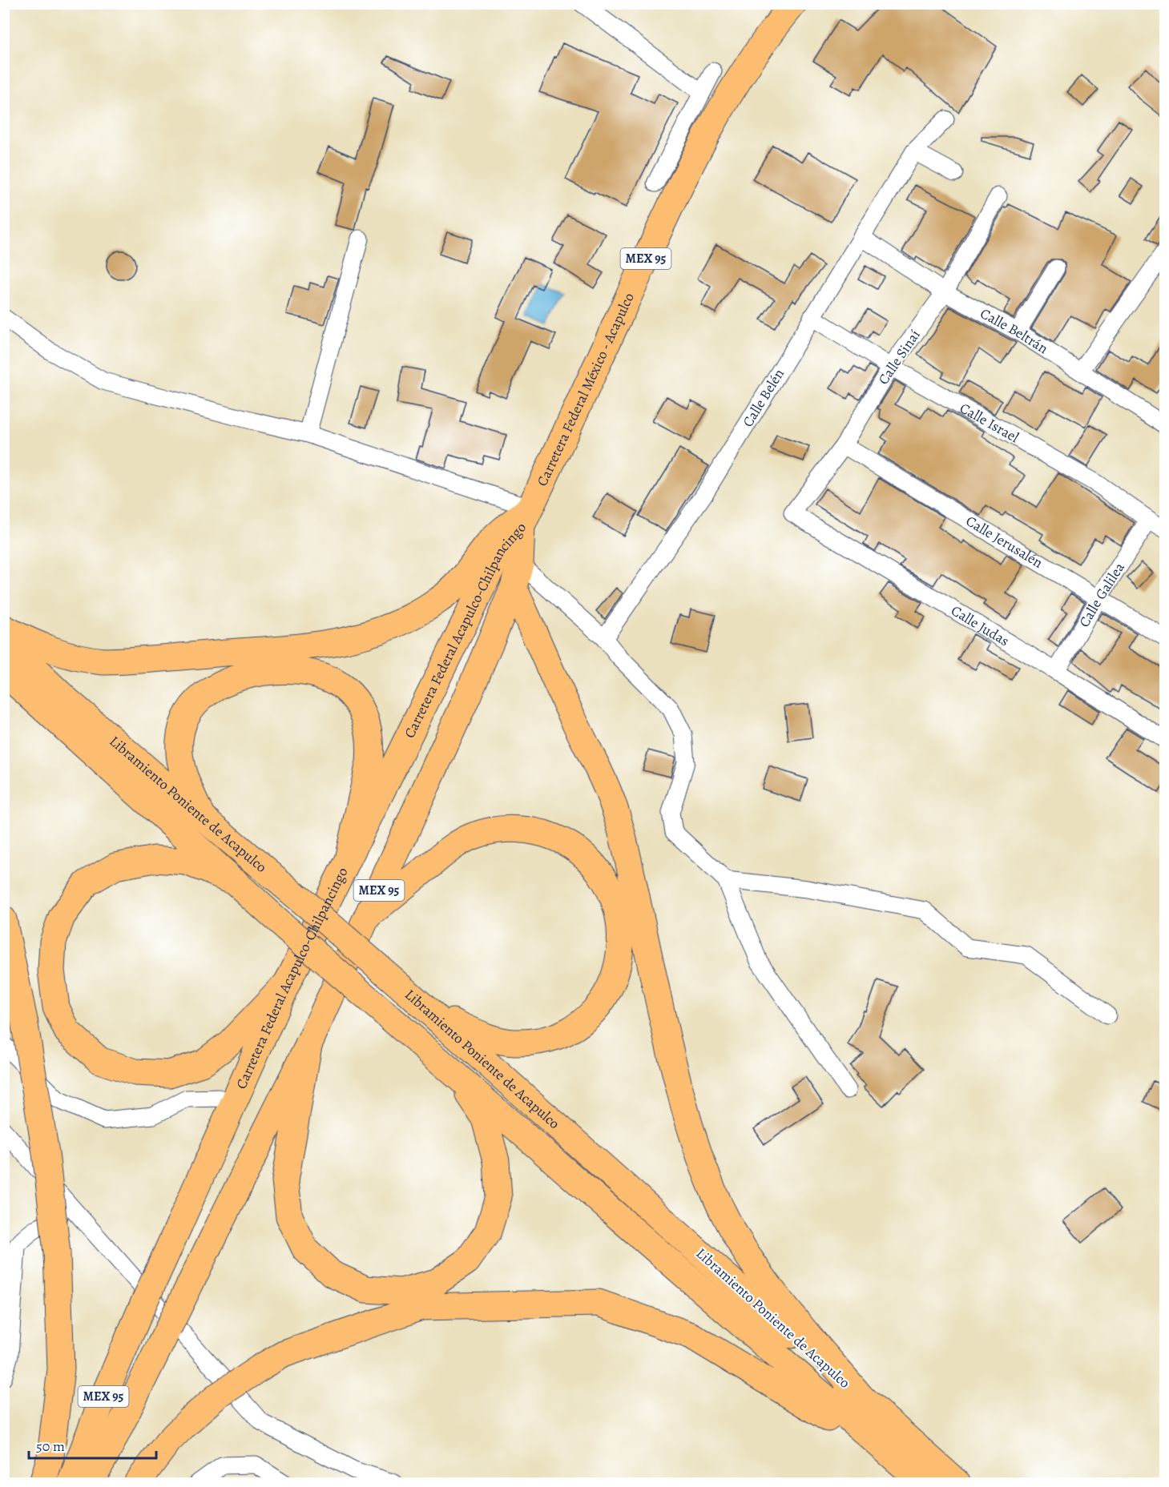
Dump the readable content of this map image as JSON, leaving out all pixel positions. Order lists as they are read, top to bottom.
{
  "streets": {
    "main road": [
      "MEX 95",
      "Carretera Federal México - Acapulco",
      "Carretera Federal Acapulco-Chilpancingo",
      "Libramiento Poniente de Acapulco"
    ],
    "street": [
      "Calle Beltrán",
      "Calle Sinaí",
      "Calle Belén",
      "Calle Israel",
      "Calle Jerusalén",
      "Calle Galilea",
      "Calle Judas"
    ]
  },
  "crossings": [
    ["Calle Beltrán", "Calle Sinaí"],
    ["Calle Beltrán", "Calle Belén"],
    ["Calle Sinaí", "Calle Israel"],
    ["Calle Sinaí", "Calle Jerusalén"],
    ["Calle Sinaí", "Calle Judas"],
    ["Carretera Federal México - Acapulco", "Carretera Federal Acapulco-Chilpancingo"],
    ["Calle Belén", "Calle Israel"],
    ["Calle Israel", "Calle Galilea"],
    ["Calle Jerusalén", "Calle Galilea"],
    ["Calle Galilea", "Calle Judas"]
  ],
  "scale_bar": "50 m"
}
